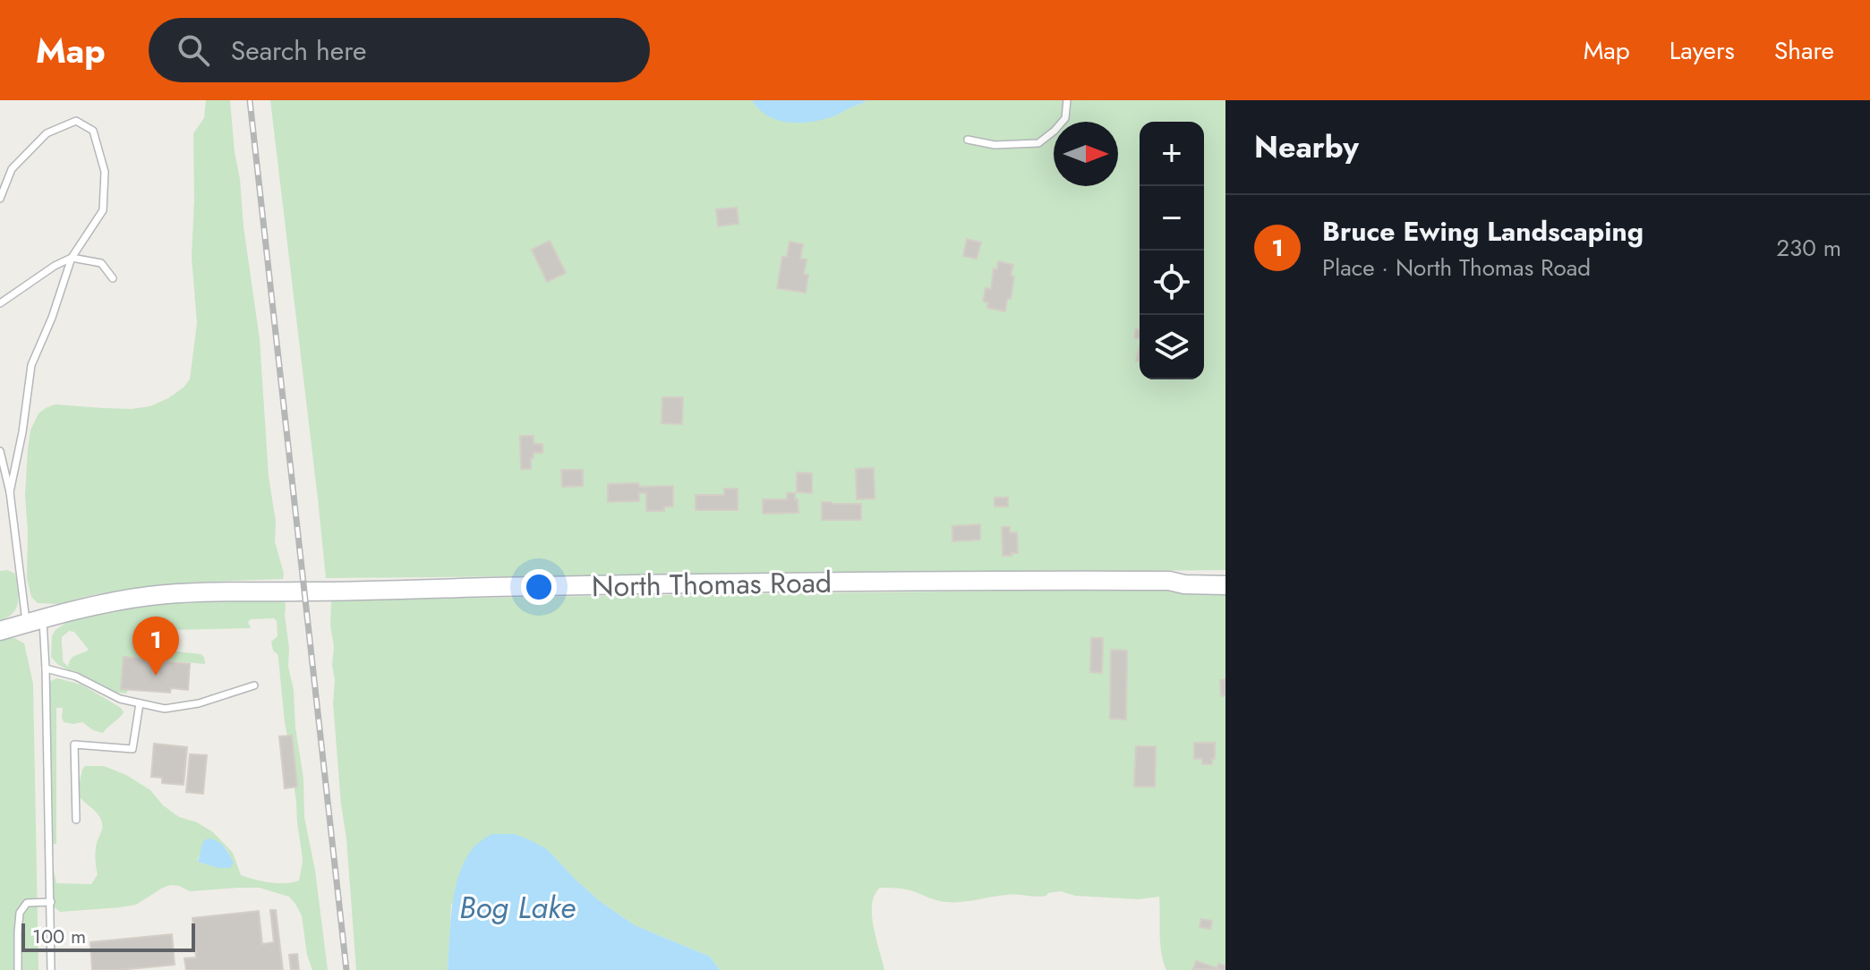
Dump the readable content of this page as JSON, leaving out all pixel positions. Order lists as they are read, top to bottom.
{
  "streets": {
    "main road": ["North Thomas Road"]
  },
  "water": ["Bog Lake"],
  "scale_bar": "100 m",
  "north": "right",
  "page": {
    "header": "Map",
    "search": "Search here",
    "nav": ["Map", "Layers", "Share"],
    "heading": "Nearby",
    "map_buttons": ["+", "−"],
    "list": [
      {
        "mark": "1",
        "name": "Bruce Ewing Landscaping",
        "note": "Place · North Thomas Road",
        "value": "230 m"
      }
    ],
    "pins": "1",
    "scale": "100 m"
  }
}
